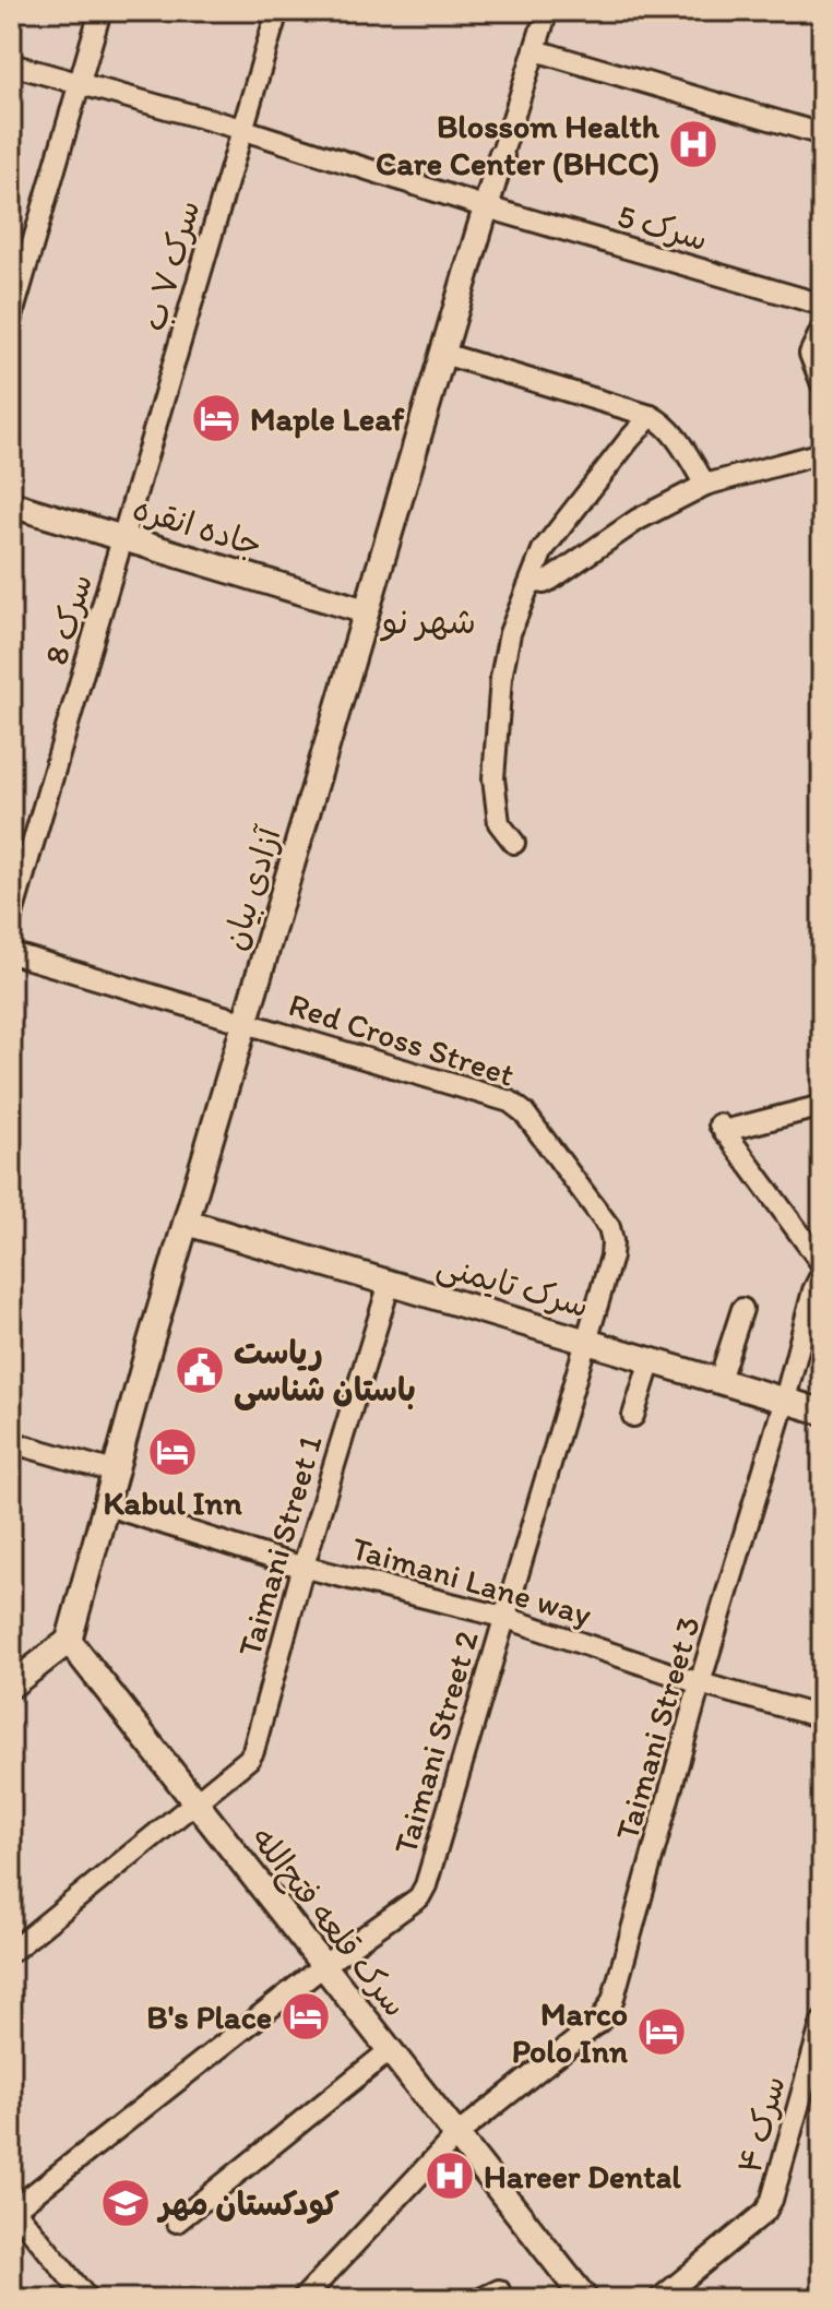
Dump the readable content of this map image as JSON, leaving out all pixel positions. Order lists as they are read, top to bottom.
{
  "streets": {
    "main road": [
      "جاده انقره",
      "آزادی بیان",
      "سرک تایمنی",
      "سرک قلعه فتح‌الله"
    ],
    "street": [
      "سرک 5",
      "سرک ۷ ب",
      "سرک 8",
      "Red Cross Street",
      "Taimani Street 1",
      "Taimani Lane way",
      "Taimani Street 3",
      "Taimani Street 2",
      "سرک ۴"
    ]
  },
  "crossings": [
    ["سرک 5", "سرک ۷ ب"],
    ["سرک 5", "آزادی بیان"],
    ["سرک ۷ ب", "جاده انقره"],
    ["سرک ۷ ب", "سرک 8"],
    ["جاده انقره", "سرک 8"],
    ["جاده انقره", "آزادی بیان"],
    ["آزادی بیان", "Red Cross Street"],
    ["آزادی بیان", "سرک تایمنی"],
    ["آزادی بیان", "Taimani Lane way"],
    ["آزادی بیان", "سرک قلعه فتح‌الله"],
    ["Red Cross Street", "سرک تایمنی"],
    ["Red Cross Street", "Taimani Street 2"],
    ["سرک تایمنی", "Taimani Street 1"],
    ["سرک تایمنی", "Taimani Street 3"],
    ["سرک تایمنی", "Taimani Street 2"],
    ["Taimani Street 1", "Taimani Lane way"],
    ["Taimani Street 1", "سرک قلعه فتح‌الله"],
    ["Taimani Lane way", "Taimani Street 3"],
    ["Taimani Lane way", "Taimani Street 2"],
    ["Taimani Street 3", "سرک قلعه فتح‌الله"],
    ["Taimani Street 2", "سرک قلعه فتح‌الله"]
  ],
  "districts": ["شهر نو"],
  "places": {
    "hospital": ["Blossom Health Care Center (BHCC)", "Hareer Dental"],
    "hotel": [
      "Maple Leaf",
      "Kabul Inn",
      "B's Place",
      "Marco Polo Inn"
    ],
    "public building": ["ریاست باستان شناسی"],
    "school or university": ["کودکستان مهر"]
  }
}
